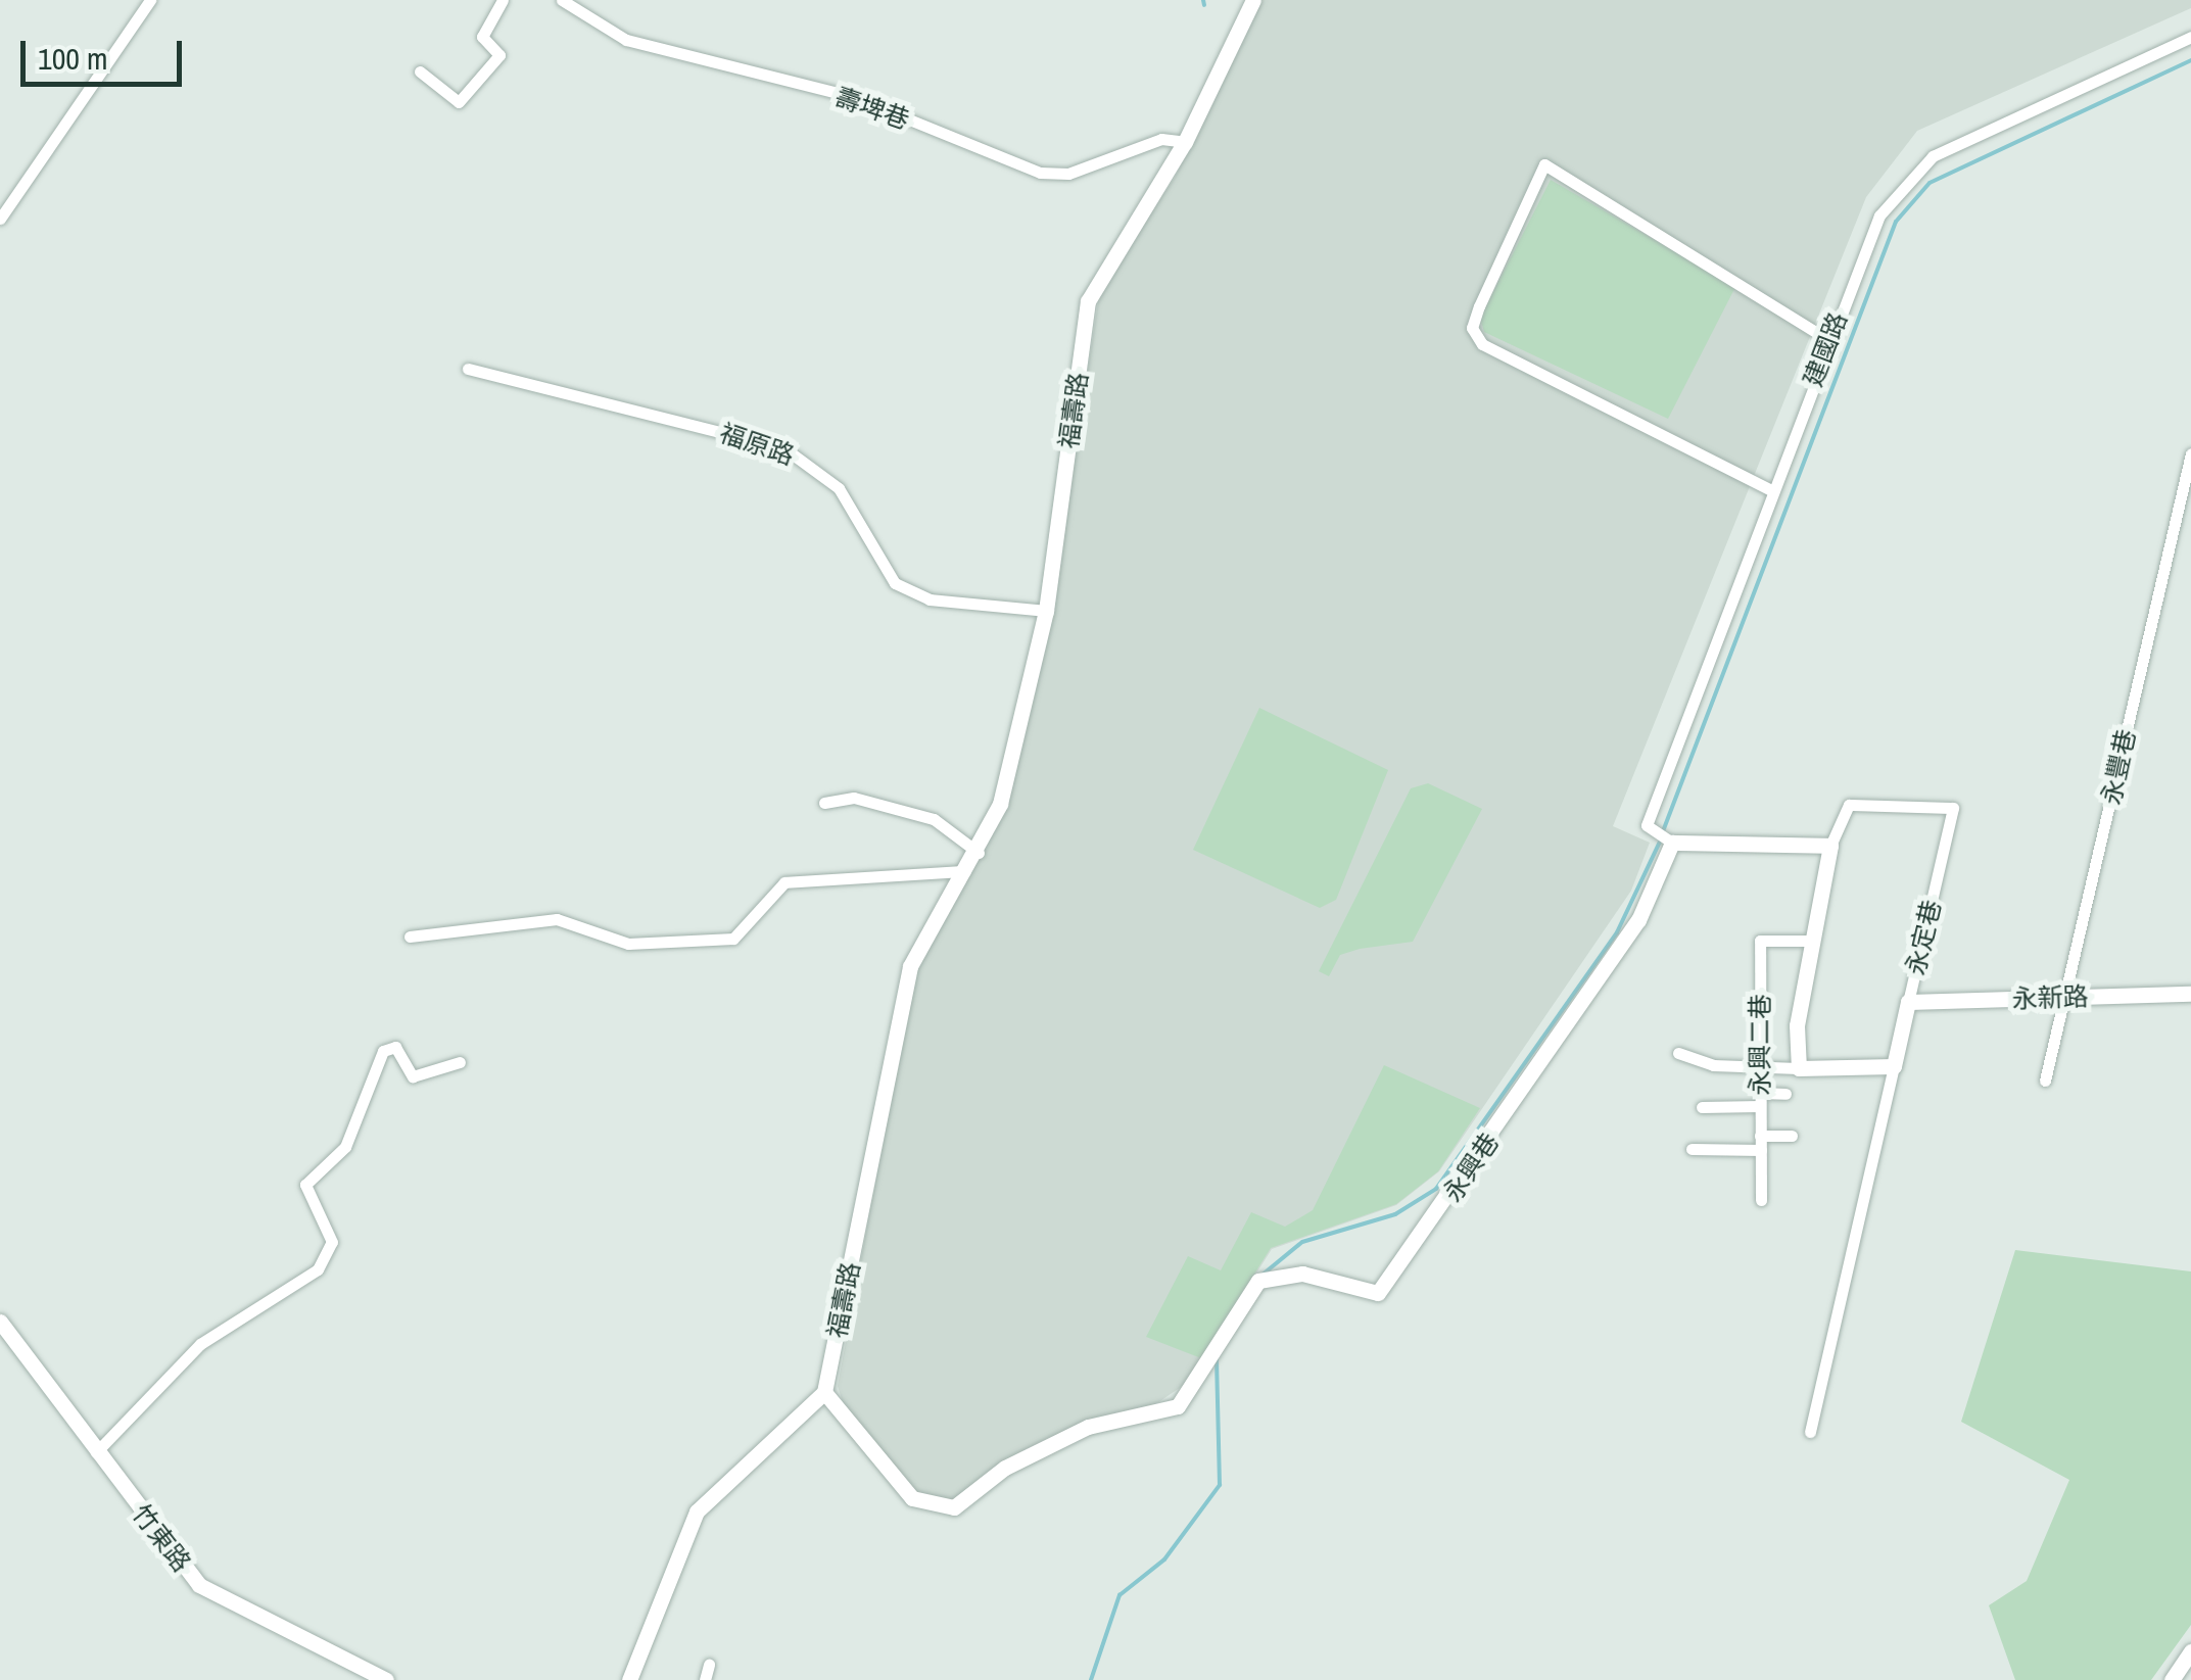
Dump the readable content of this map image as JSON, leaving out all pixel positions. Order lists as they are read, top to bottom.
{
  "streets": {
    "street": [
      "壽埤巷",
      "建國路",
      "福壽路",
      "福原路",
      "永豐巷",
      "永定巷",
      "永新路",
      "永興二巷",
      "永興巷",
      "竹東路"
    ]
  },
  "crossings": [
    ["壽埤巷", "福壽路"],
    ["建國路", "永興巷"],
    ["福壽路", "福原路"],
    ["福壽路", "永興巷"],
    ["永豐巷", "永新路"],
    ["永定巷", "永新路"]
  ],
  "scale_bar": "100 m"
}
